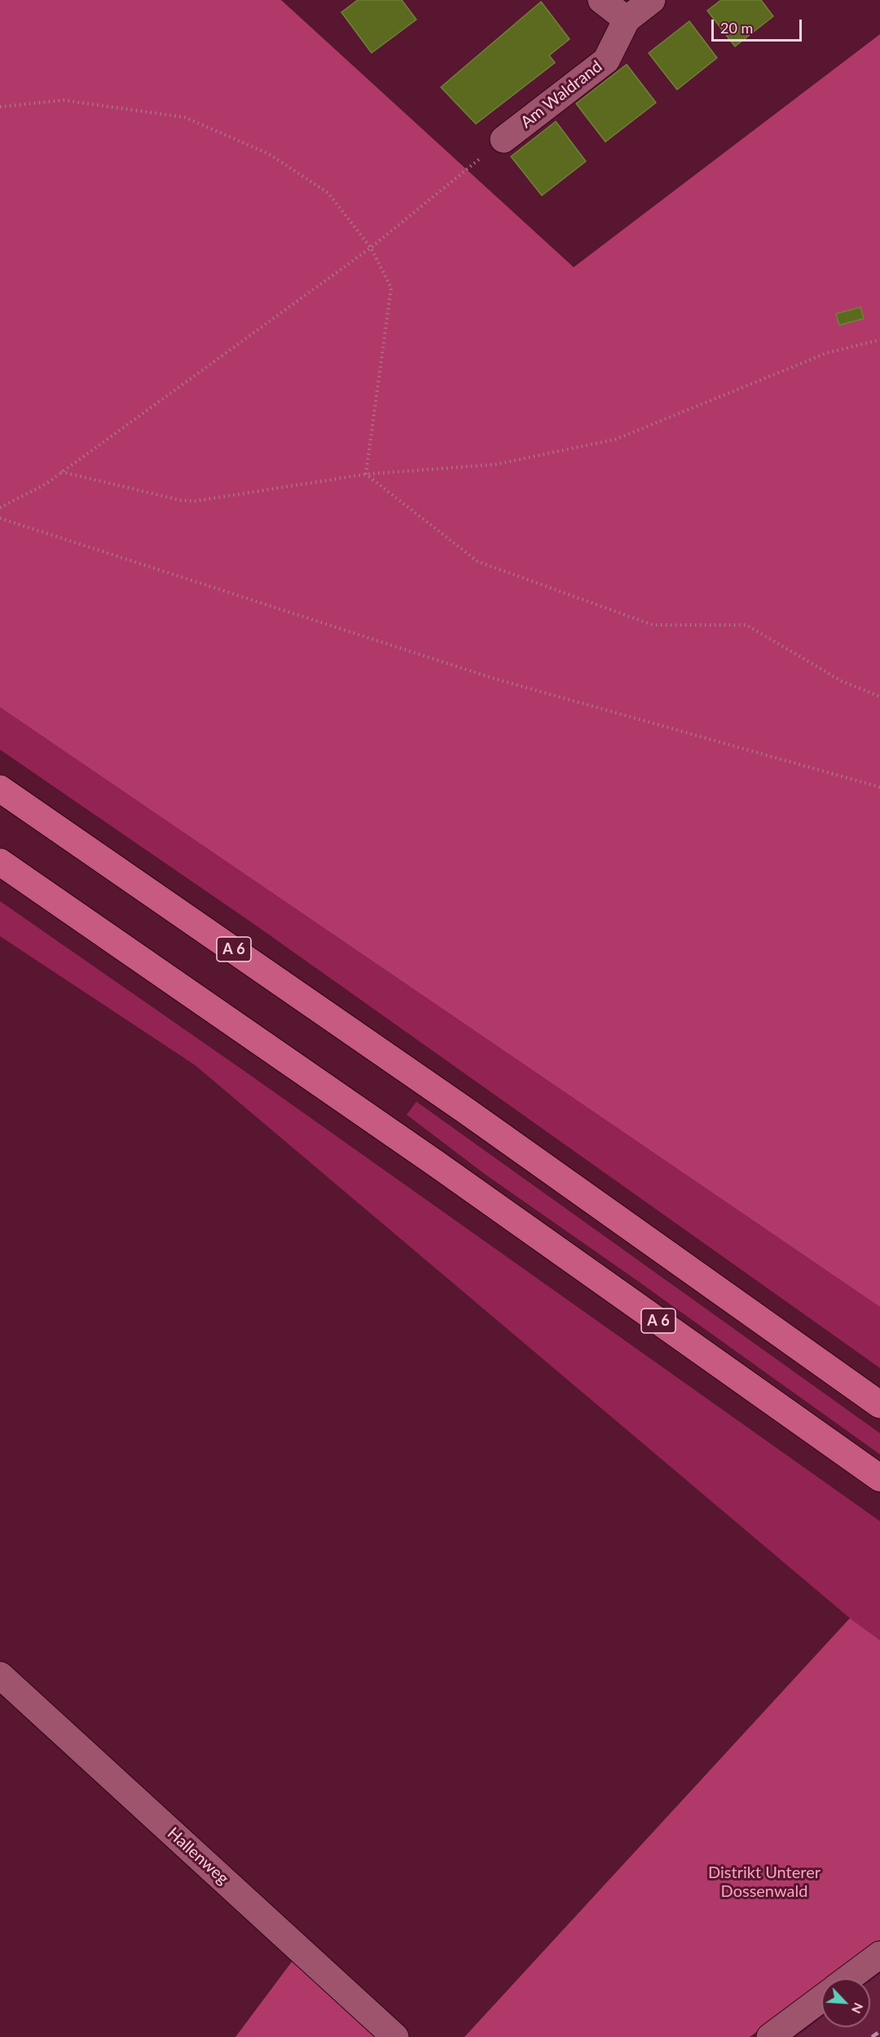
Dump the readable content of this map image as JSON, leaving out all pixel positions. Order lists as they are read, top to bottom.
{
  "streets": {
    "highway": ["A 6"],
    "street": ["Am Waldrand", "Hallenweg"]
  },
  "parks": ["Distrikt Unterer Dossenwald"],
  "scale_bar": "20 m",
  "north": "bottom right"
}
